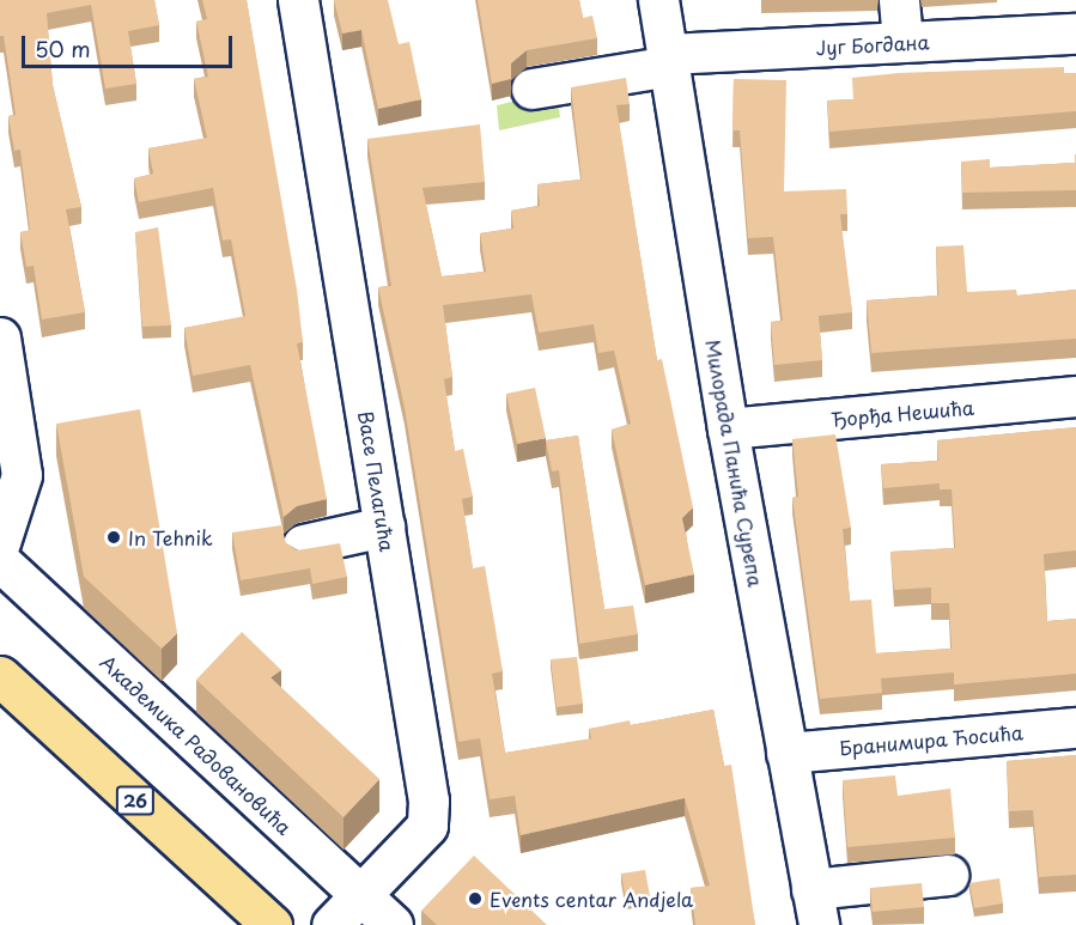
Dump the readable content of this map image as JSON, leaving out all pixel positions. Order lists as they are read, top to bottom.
{
  "streets": {
    "main road": ["26"],
    "street": [
      "Југ Богдана",
      "Ђорђа Нешића",
      "Милорада Панића Сурепа",
      "Васе Пелагића",
      "Бранимира Ћосића",
      "Академика Радовановића"
    ]
  },
  "crossings": [
    ["Југ Богдана", "Милорада Панића Сурепа"],
    ["Ђорђа Нешића", "Милорада Панића Сурепа"],
    ["Милорада Панића Сурепа", "Бранимира Ћосића"],
    ["Васе Пелагића", "Академика Радовановића"]
  ],
  "places": ["In Tehnik", "Events centar Andjela"],
  "scale_bar": "50 m"
}
